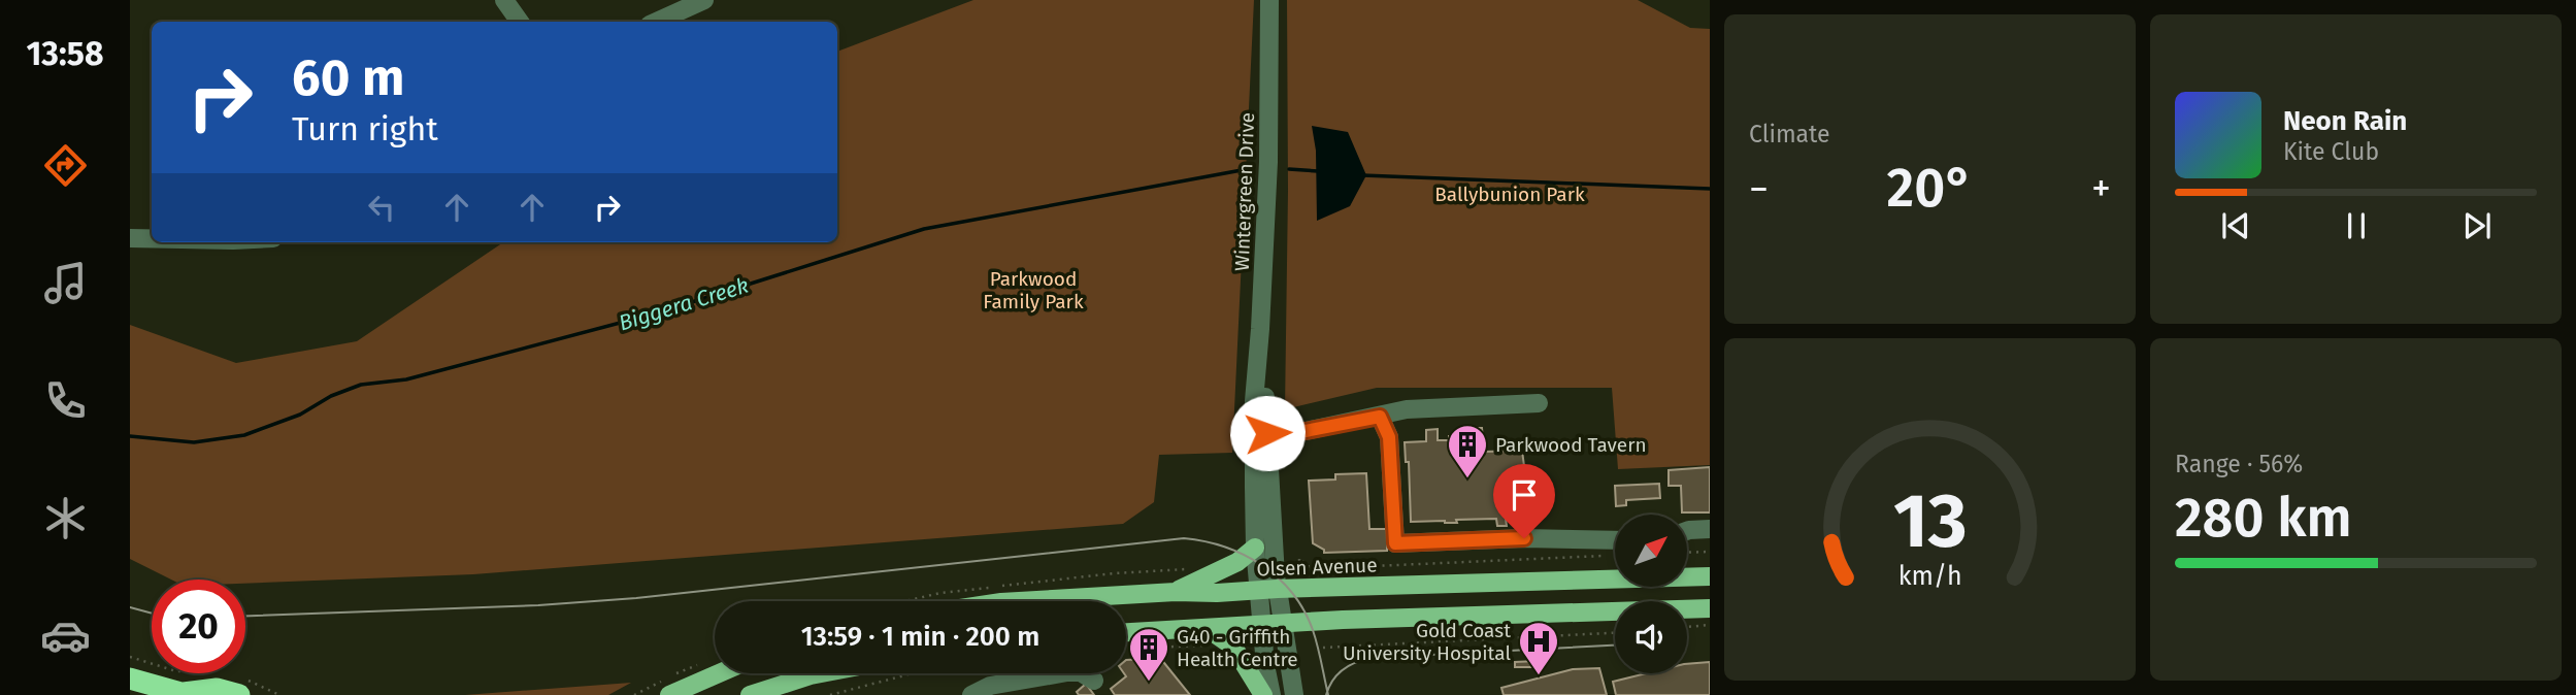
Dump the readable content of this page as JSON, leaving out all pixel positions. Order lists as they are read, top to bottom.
{
  "streets": {
    "main road": ["Olsen Avenue"],
    "street": ["Wintergreen Drive"]
  },
  "crossings": [
    ["Wintergreen Drive", "Olsen Avenue"]
  ],
  "water": ["Biggera Creek"],
  "parks": ["Ballybunion Park", "Parkwood Family Park"],
  "places": {
    "building": ["Parkwood Tavern", "G40 - Griffith Health Centre"],
    "hospital": ["Gold Coast University Hospital"]
  },
  "north": "top right",
  "page": {
    "tabs": "13:58",
    "tile": [
      "Climate",
      ["Range · 56%", "280 km"]
    ],
    "turn": ["60 m", "Turn right"],
    "song": ["Neon Rain", "Kite Club"],
    "heat": ["−", "20°", "+"],
    "limit": "20",
    "trip": "13:59 · 1 min · 200 m",
    "gauge": ["13", "km/h"]
  }
}
